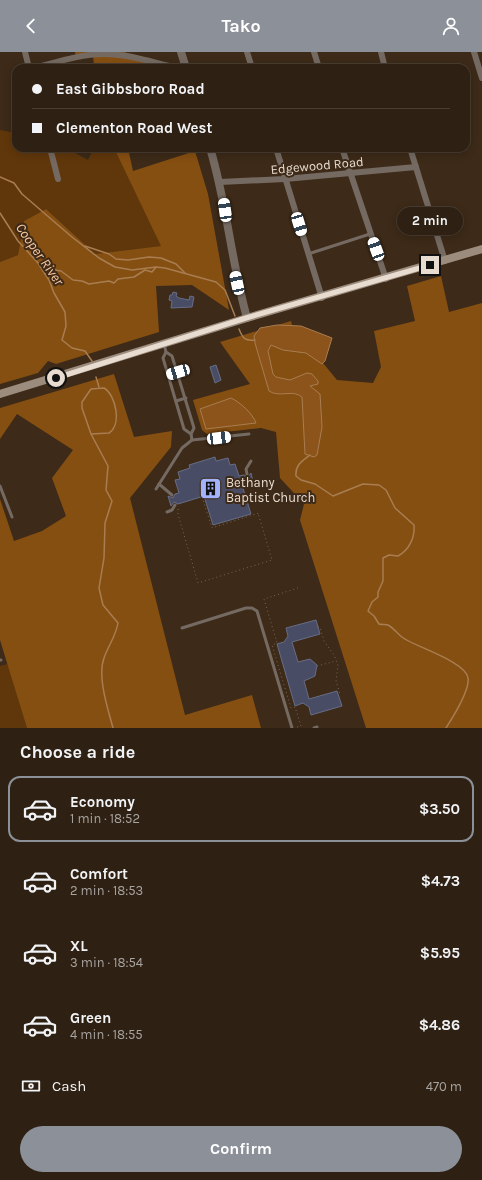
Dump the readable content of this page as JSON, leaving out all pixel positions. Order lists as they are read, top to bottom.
{
  "streets": {
    "street": ["Edgewood Road"]
  },
  "water": ["Cooper River"],
  "places": {
    "building": ["Bethany Baptist Church"]
  },
  "page": {
    "header": "Tako",
    "banner": ["East Gibbsboro Road", "Clementon Road West"],
    "bubble": "2 min",
    "heading": "Choose a ride",
    "list": [
      {
        "name": "Economy",
        "note": "1 min · 18:52",
        "value": "$3.50"
      },
      {
        "name": "Comfort",
        "note": "2 min · 18:53",
        "value": "$4.73"
      },
      {
        "name": "XL",
        "note": "3 min · 18:54",
        "value": "$5.95"
      },
      {
        "name": "Green",
        "note": "4 min · 18:55",
        "value": "$4.86"
      }
    ],
    "pay": ["Cash", "470 m"],
    "buttons": "Confirm"
  }
}
